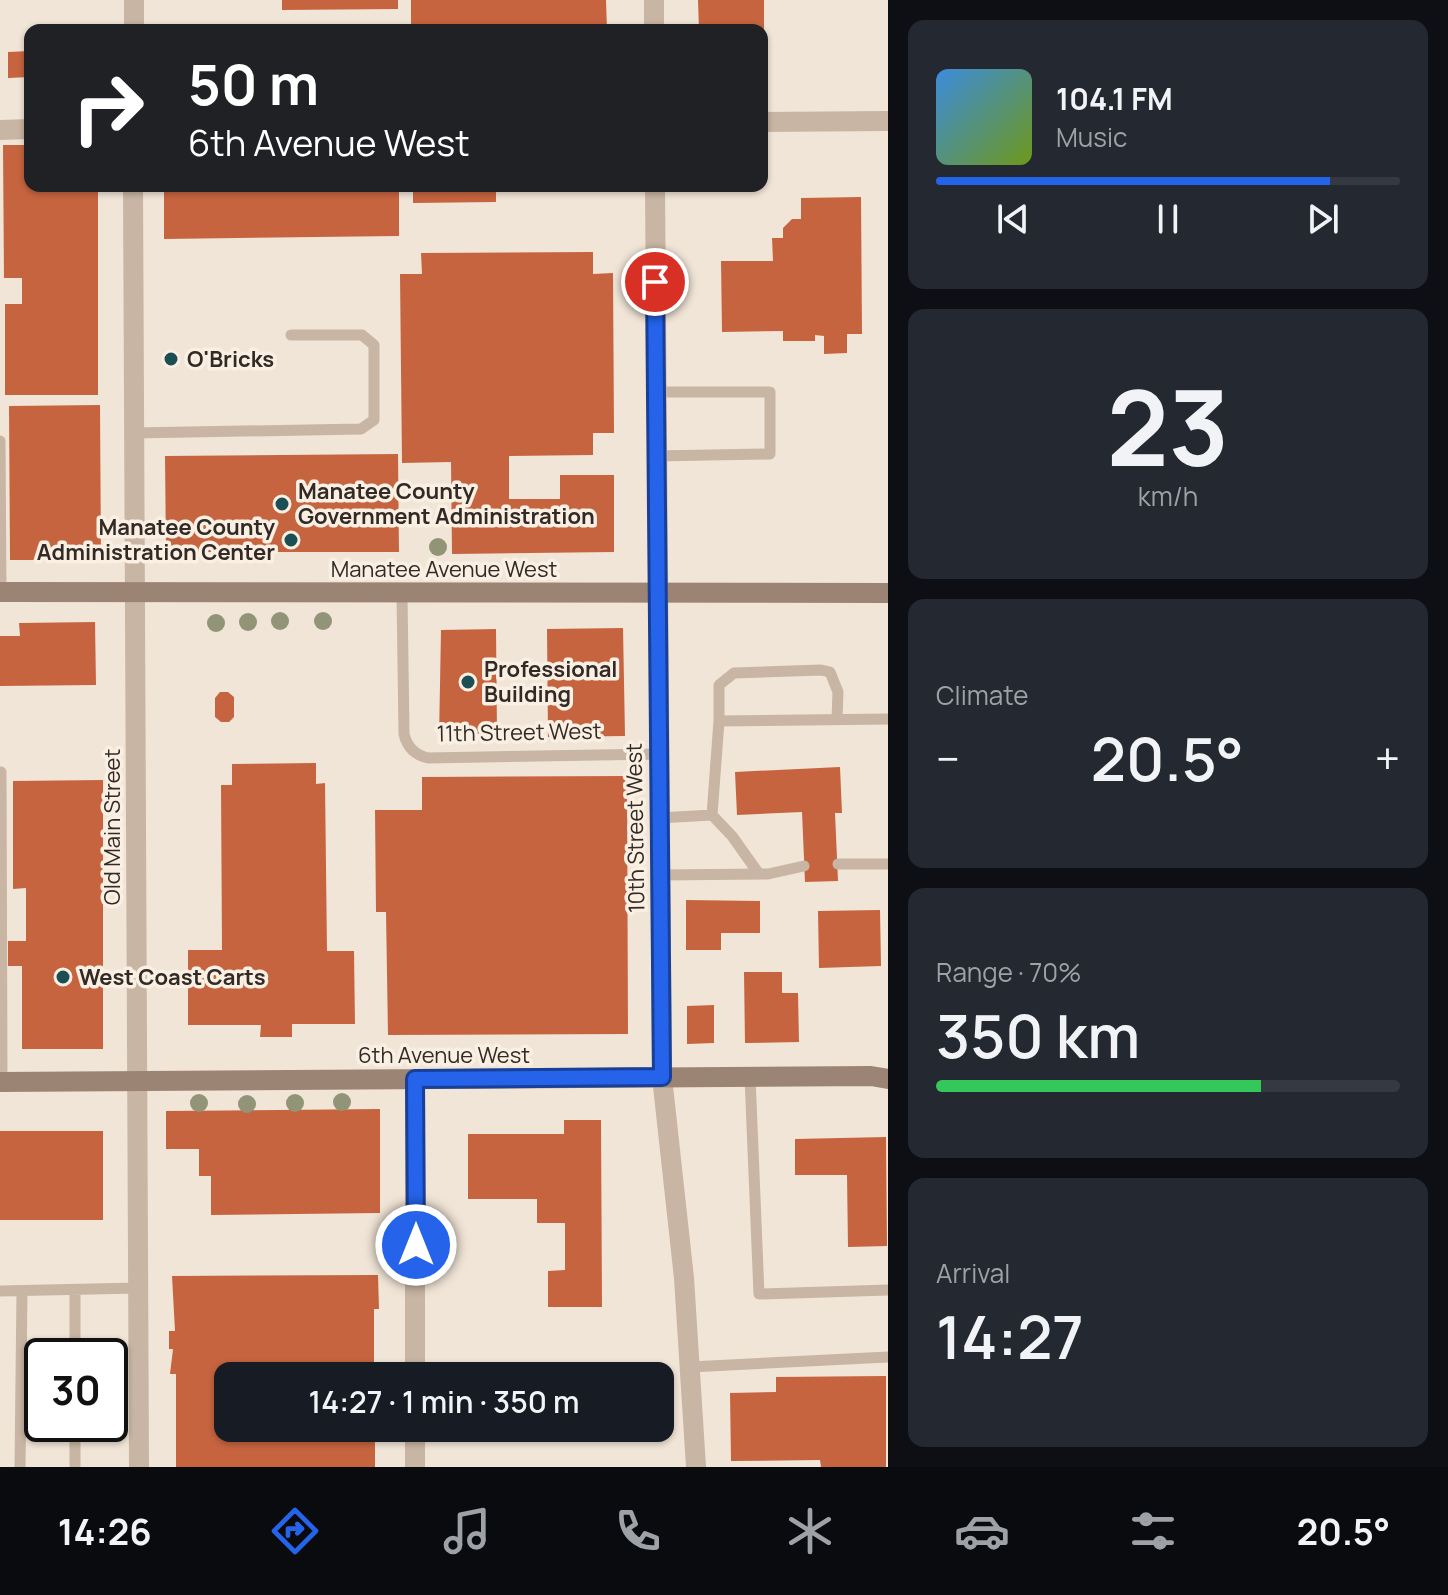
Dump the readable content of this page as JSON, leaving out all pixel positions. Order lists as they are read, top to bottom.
{
  "streets": {
    "main road": ["Manatee Avenue West", "6th Avenue West"],
    "street": ["Old Main Street", "10th Street West"],
    "lane": ["11th Street West"]
  },
  "crossings": [
    ["Manatee Avenue West", "11th Street West"],
    ["Manatee Avenue West", "Old Main Street"],
    ["Manatee Avenue West", "10th Street West"],
    ["11th Street West", "10th Street West"],
    ["Old Main Street", "6th Avenue West"],
    ["10th Street West", "6th Avenue West"]
  ],
  "places": [
    "O'Bricks",
    "Manatee County Government Administration",
    "Manatee County Administration Center",
    "Professional Building",
    "West Coast Carts"
  ],
  "page": {
    "turn": ["50 m", "6th Avenue West"],
    "song": ["104.1 FM", "Music"],
    "tile": [
      ["23", "km/h"],
      "Climate",
      ["Range · 70%", "350 km"],
      ["Arrival", "14:27"]
    ],
    "heat": ["−", "20.5°", "+"],
    "limit": "30",
    "trip": "14:27 · 1 min · 350 m",
    "tabs": ["14:26", "20.5°"]
  }
}
